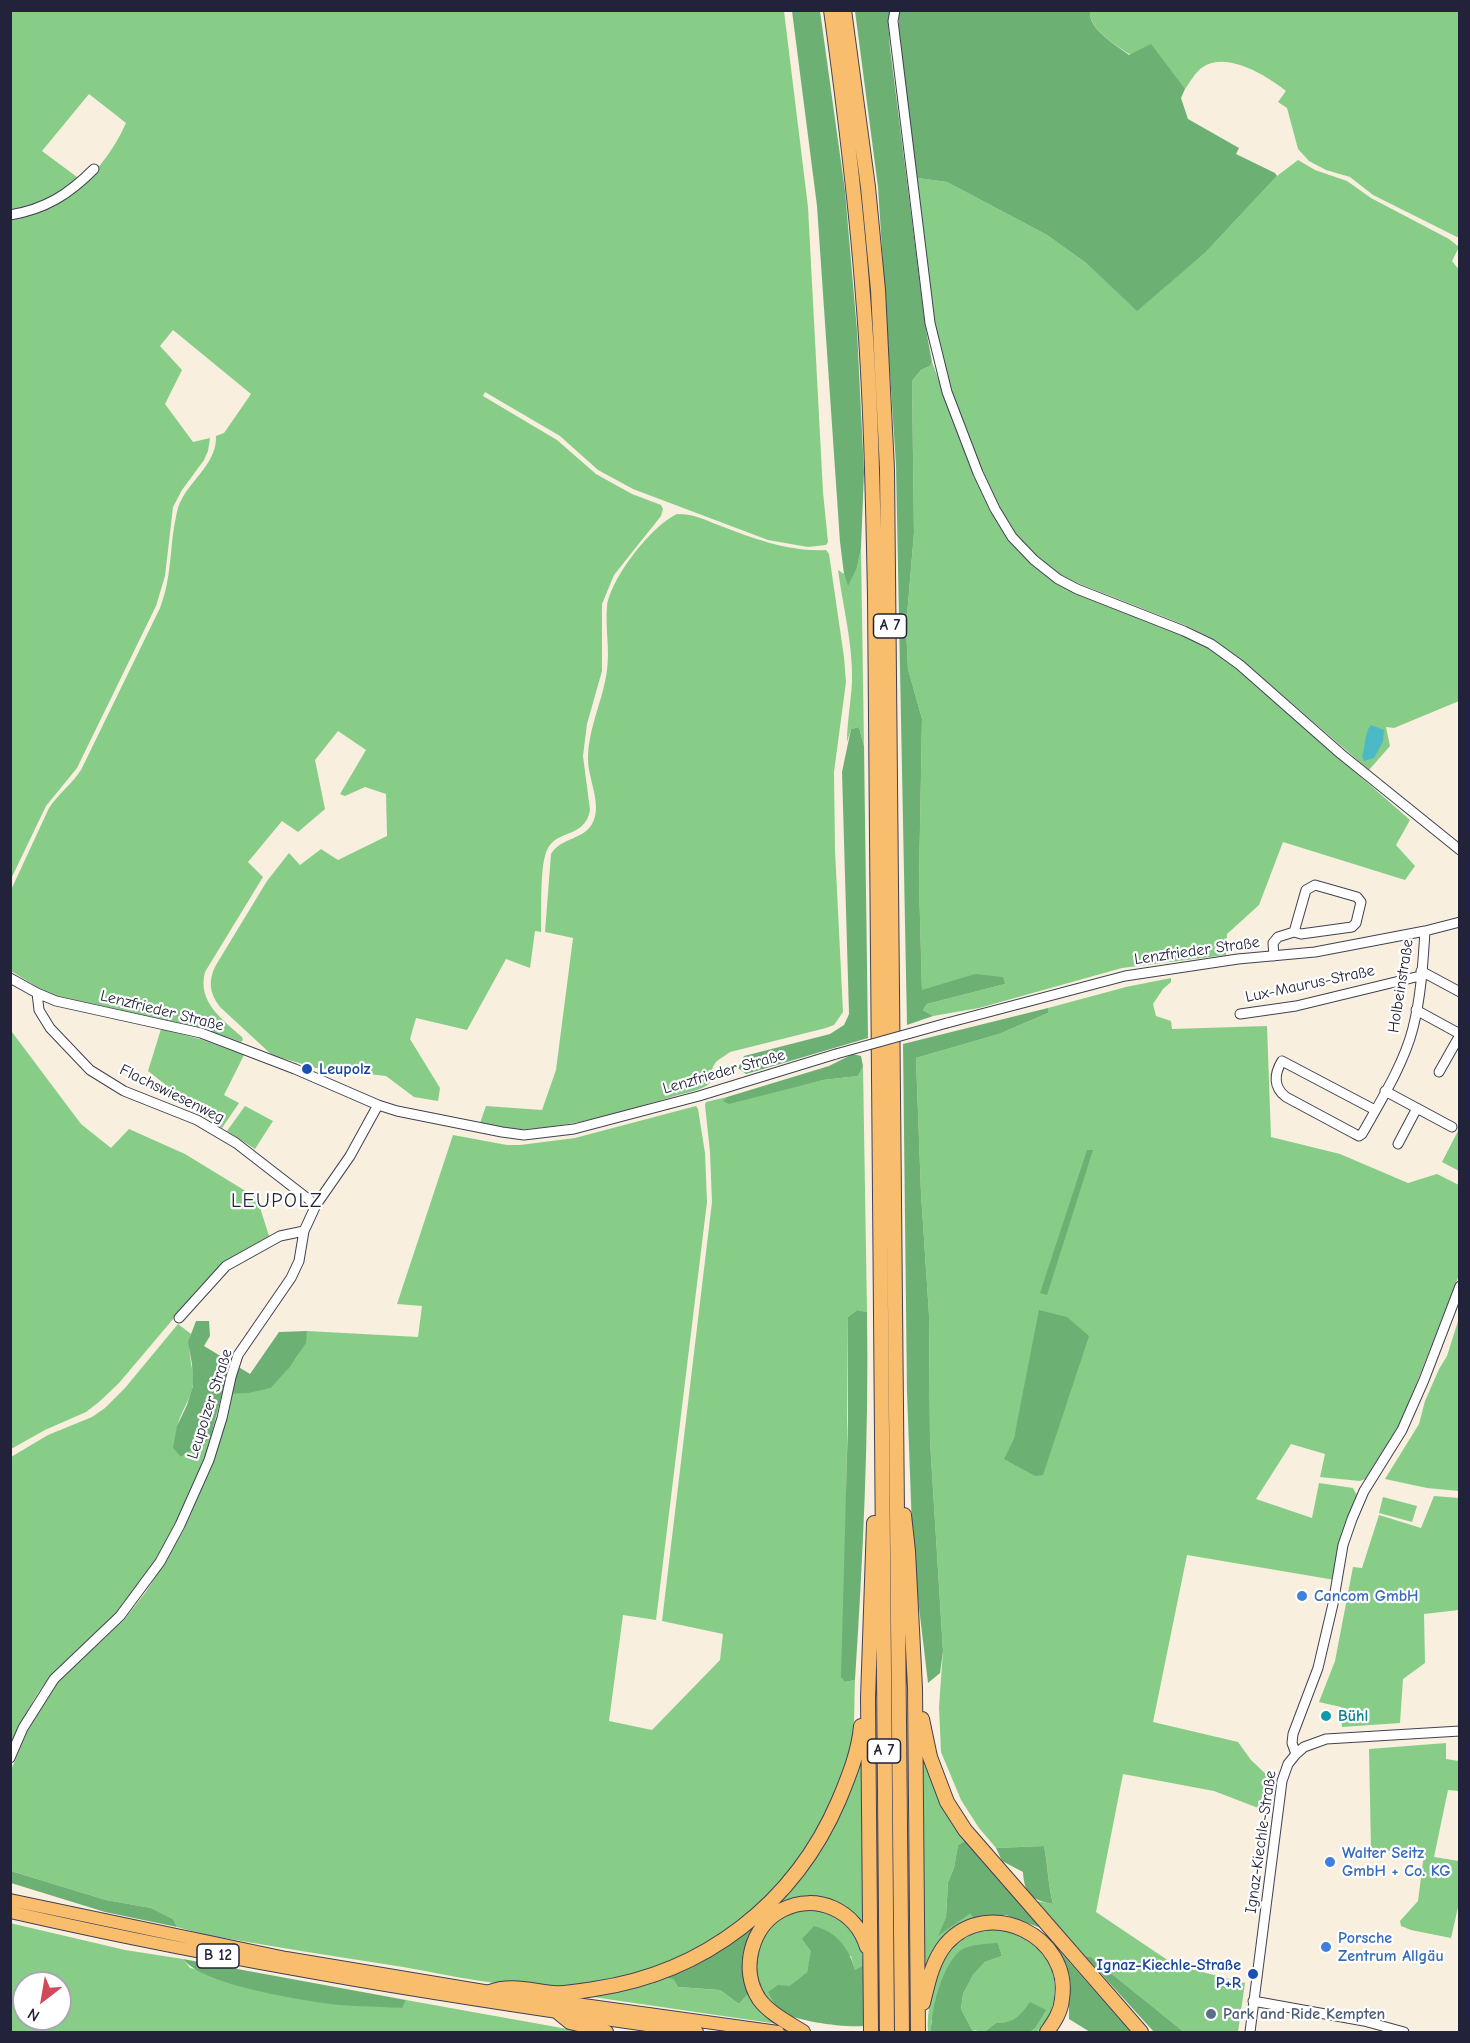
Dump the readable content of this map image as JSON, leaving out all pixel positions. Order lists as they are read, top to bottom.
{
  "streets": {
    "highway": ["A 7"],
    "main road": ["B 12"],
    "street": [
      "Lenzfrieder Straße",
      "Lux-Maurus-Straße",
      "Holbeinstraße",
      "Flachswiesenweg",
      "Leupolzer Straße",
      "Ignaz-Kiechle-Straße"
    ]
  },
  "crossings": [
    ["Lenzfrieder Straße", "Holbeinstraße"],
    ["Lenzfrieder Straße", "Flachswiesenweg"],
    ["Lenzfrieder Straße", "Leupolzer Straße"],
    ["Lux-Maurus-Straße", "Holbeinstraße"],
    ["Flachswiesenweg", "Leupolzer Straße"]
  ],
  "districts": ["LEUPOLZ"],
  "places": [
    "Leupolz",
    "Cancom GmbH",
    "Bühl",
    "Walter Seitz GmbH + Co. KG",
    "Porsche Zentrum Allgäu",
    "Ignaz-Kiechle-Straße P+R",
    "Park and Ride Kempten"
  ],
  "north": "bottom left"
}
